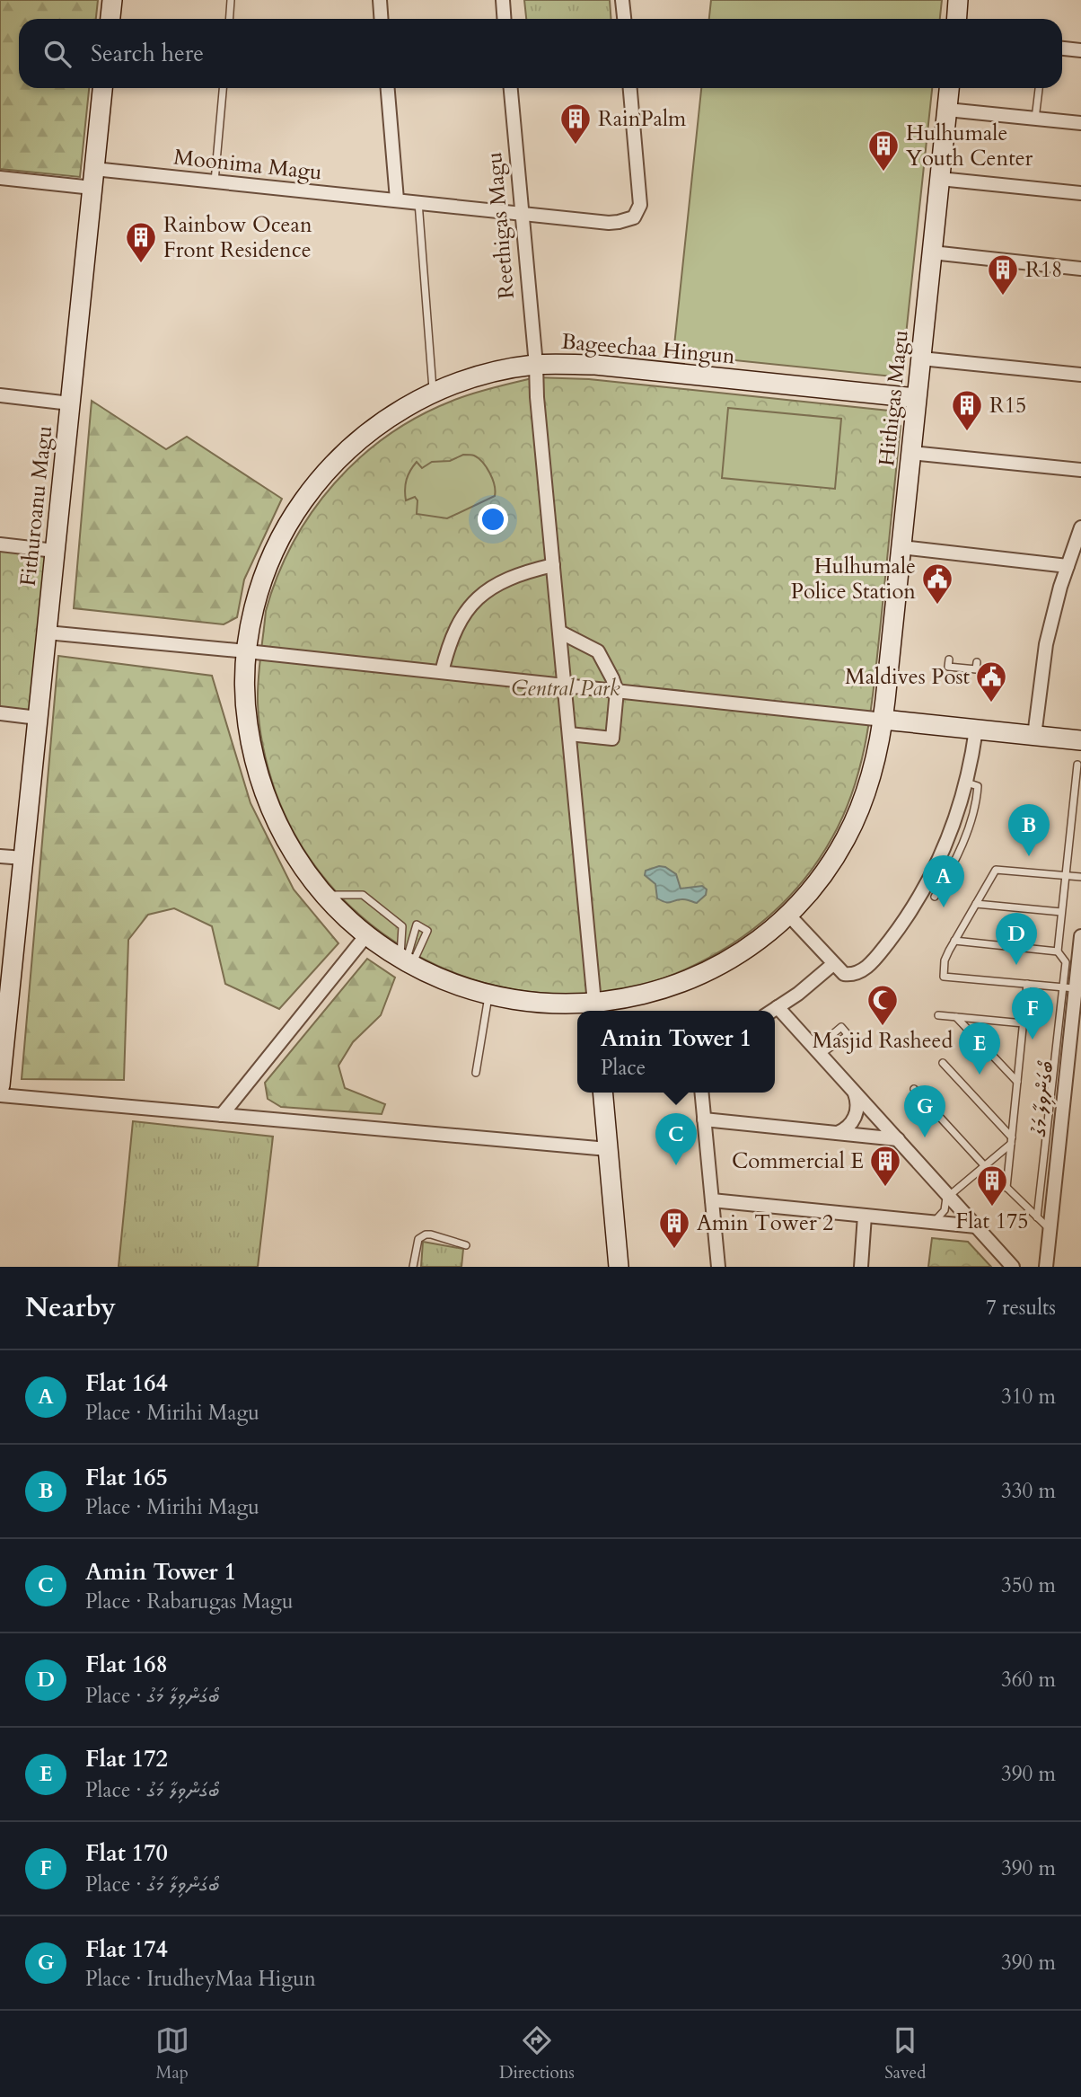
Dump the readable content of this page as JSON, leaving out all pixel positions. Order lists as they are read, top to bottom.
{
  "streets": {
    "street": [
      "Moonima Magu",
      "Reethigas Magu",
      "Bageechaa Hingun",
      "Hithigas Magu",
      "Fithuroanu Magu",
      "ބޯގަންވިލާ މަގު"
    ]
  },
  "crossings": [
    ["Moonima Magu", "Reethigas Magu"],
    ["Moonima Magu", "Fithuroanu Magu"],
    ["Reethigas Magu", "Bageechaa Hingun"],
    ["Bageechaa Hingun", "Hithigas Magu"]
  ],
  "parks": ["Central Park"],
  "places": {
    "building": [
      "RainPalm",
      "Hulhumale Youth Center",
      "Rainbow Ocean Front Residence",
      "R18",
      "R15",
      "Commercial E",
      "Flat 175",
      "Amin Tower 2"
    ],
    "public building": ["Hulhumale Police Station", "Maldives Post"],
    "mosque": ["Masjid Rasheed"]
  },
  "page": {
    "search": "Search here",
    "pins": [
      "B",
      "A",
      "D",
      "F",
      "E",
      "G",
      "C"
    ],
    "popup": ["Amin Tower 1", "Place"],
    "heading": ["Nearby", "7 results"],
    "list": [
      {
        "mark": "A",
        "name": "Flat 164",
        "note": "Place · Mirihi Magu",
        "value": "310 m"
      },
      {
        "mark": "B",
        "name": "Flat 165",
        "note": "Place · Mirihi Magu",
        "value": "330 m"
      },
      {
        "mark": "C",
        "name": "Amin Tower 1",
        "note": "Place · Rabarugas Magu",
        "value": "350 m"
      },
      {
        "mark": "D",
        "name": "Flat 168",
        "note": "Place · ބޯގަންވިލާ މަގު",
        "value": "360 m"
      },
      {
        "mark": "E",
        "name": "Flat 172",
        "note": "Place · ބޯގަންވިލާ މަގު",
        "value": "390 m"
      },
      {
        "mark": "F",
        "name": "Flat 170",
        "note": "Place · ބޯގަންވިލާ މަގު",
        "value": "390 m"
      },
      {
        "mark": "G",
        "name": "Flat 174",
        "note": "Place · IrudheyMaa Higun",
        "value": "390 m"
      }
    ],
    "nav": ["Map", "Directions", "Saved"]
  }
}
